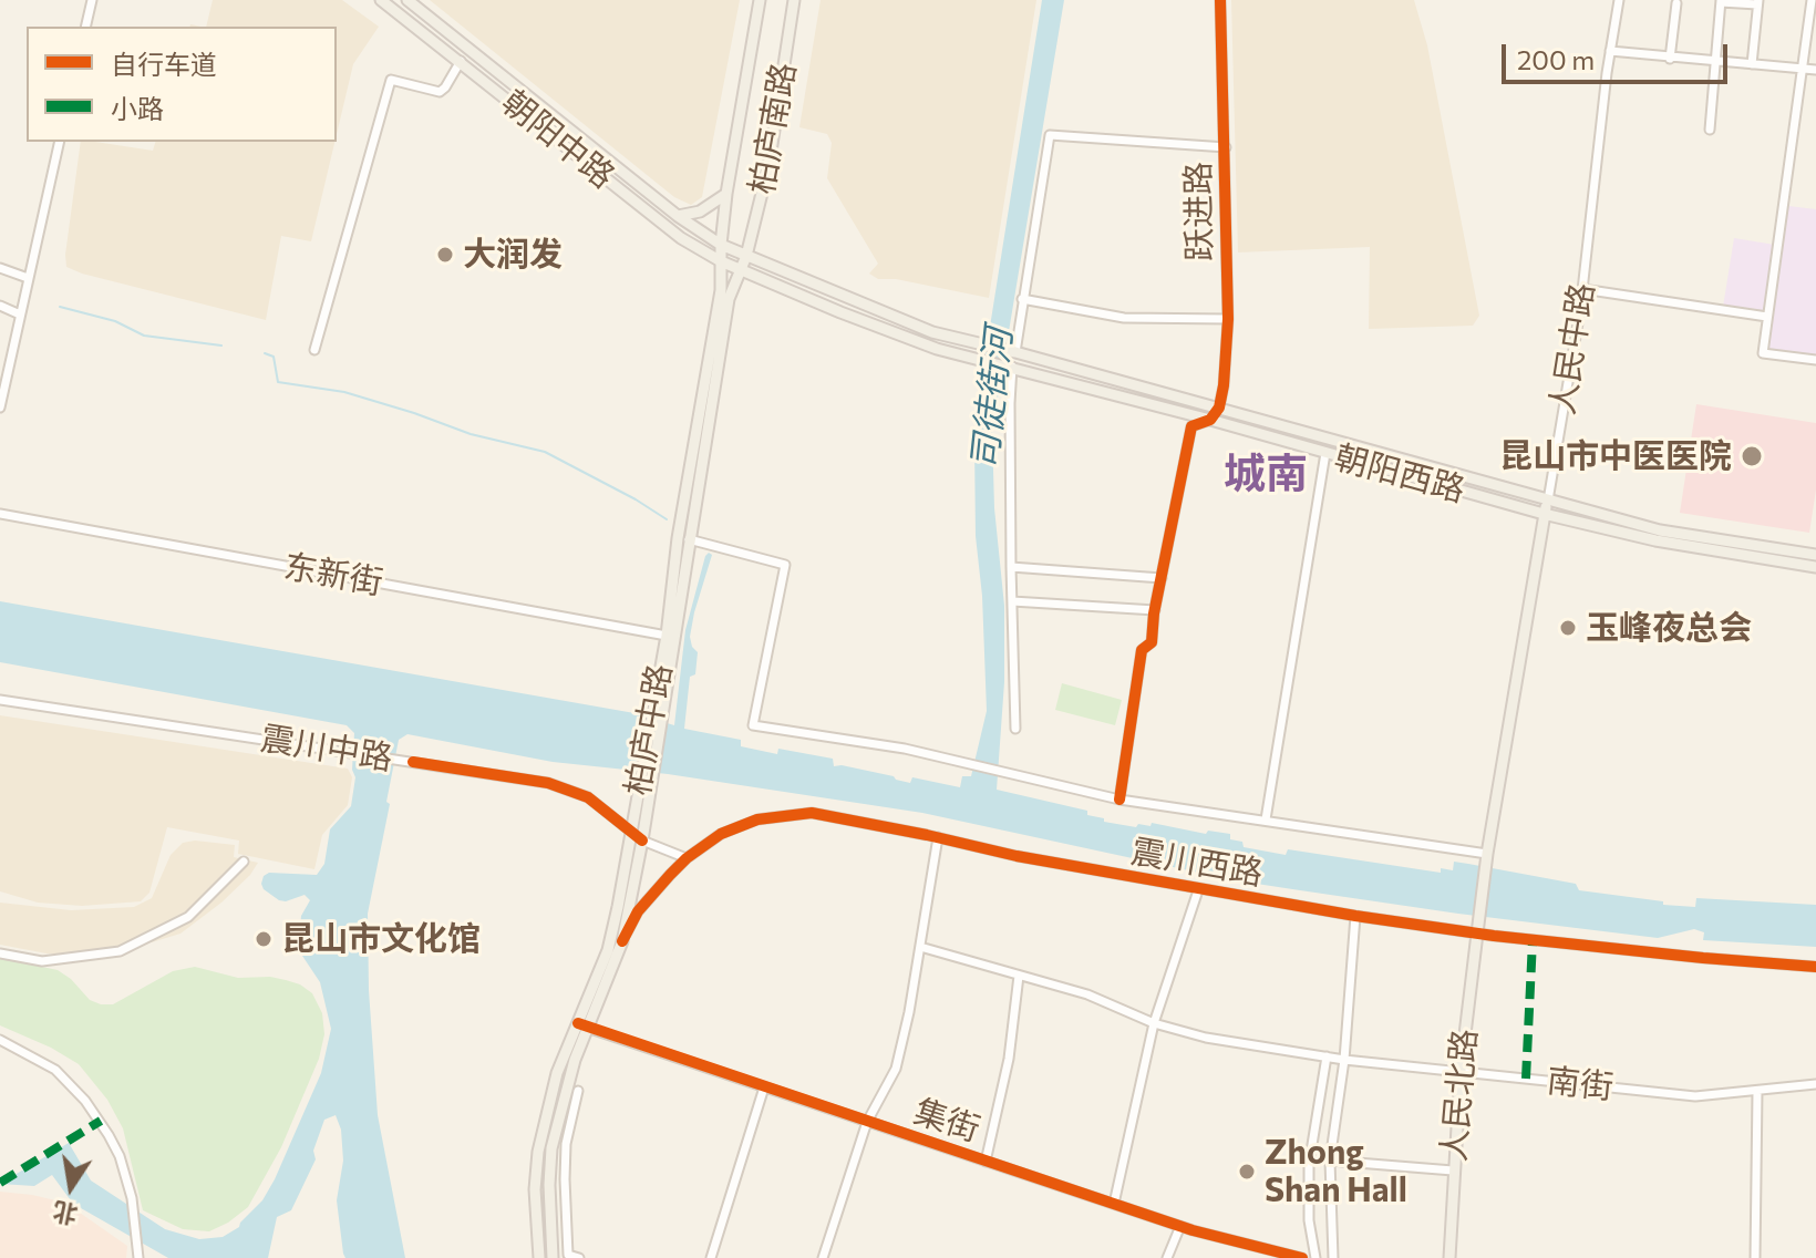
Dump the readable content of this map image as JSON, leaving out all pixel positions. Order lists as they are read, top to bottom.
{
  "streets": {
    "main road": [
      "柏庐南路",
      "朝阳中路",
      "人民中路",
      "朝阳西路",
      "柏庐中路",
      "人民北路"
    ],
    "street": [
      "跃进路",
      "东新街",
      "震川中路",
      "震川西路",
      "南街",
      "集街"
    ]
  },
  "crossings": [
    ["柏庐南路", "朝阳中路"],
    ["柏庐南路", "朝阳西路"],
    ["柏庐南路", "柏庐中路"],
    ["朝阳中路", "朝阳西路"],
    ["朝阳中路", "柏庐中路"],
    ["跃进路", "朝阳西路"],
    ["人民中路", "朝阳西路"],
    ["人民中路", "人民北路"],
    ["朝阳西路", "柏庐中路"],
    ["东新街", "柏庐中路"],
    ["柏庐中路", "震川中路"],
    ["柏庐中路", "震川西路"],
    ["柏庐中路", "集街"],
    ["震川中路", "震川西路"],
    ["震川西路", "人民北路"],
    ["南街", "人民北路"]
  ],
  "districts": ["城南"],
  "water": ["司徒街河"],
  "places": [
    "大润发",
    "昆山市中医医院",
    "玉峰夜总会",
    "昆山市文化馆",
    "Zhong Shan Hall"
  ],
  "legend": ["自行车道", "小路"],
  "scale_bar": "200 m",
  "north": "bottom"
}
